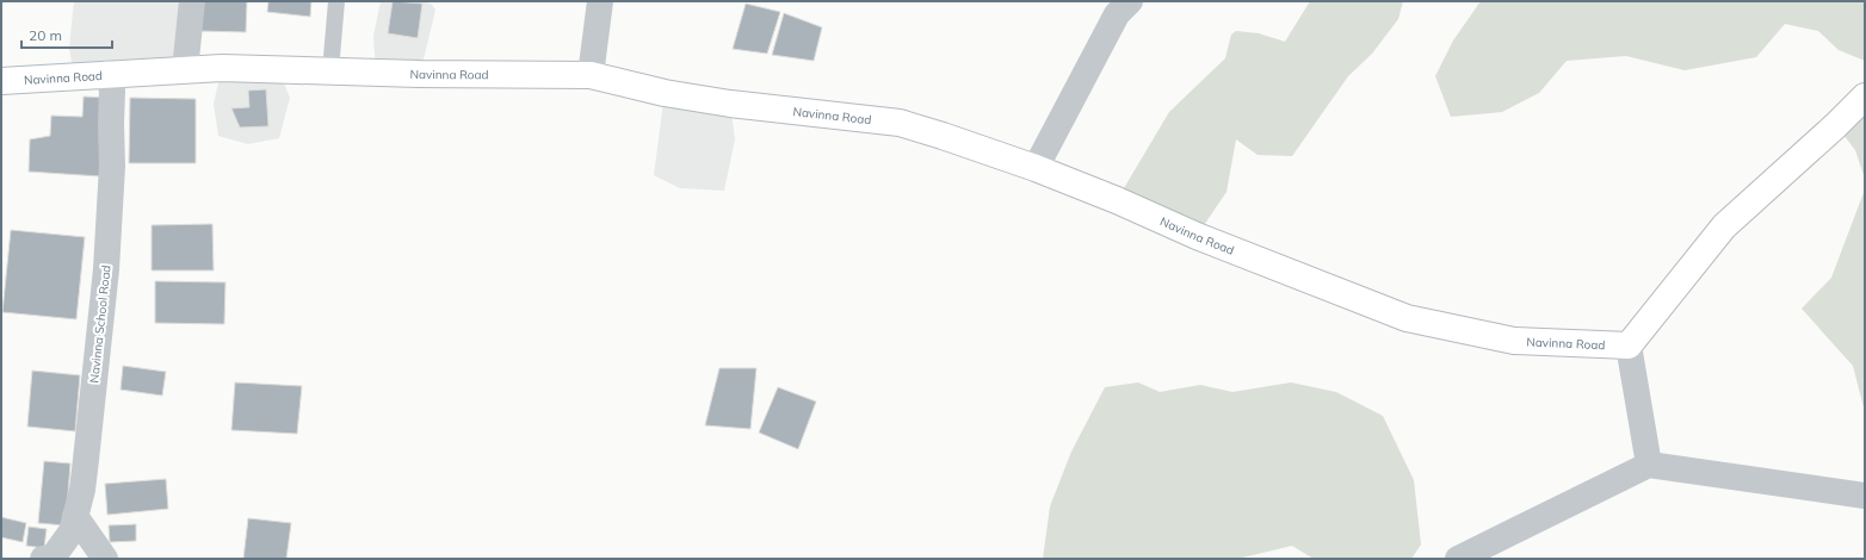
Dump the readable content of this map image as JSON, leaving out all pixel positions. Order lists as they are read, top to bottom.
{
  "streets": {
    "street": ["Navinna Road", "Navinna School Road"]
  },
  "crossings": [
    ["Navinna Road", "Navinna School Road"]
  ],
  "scale_bar": "20 m"
}
